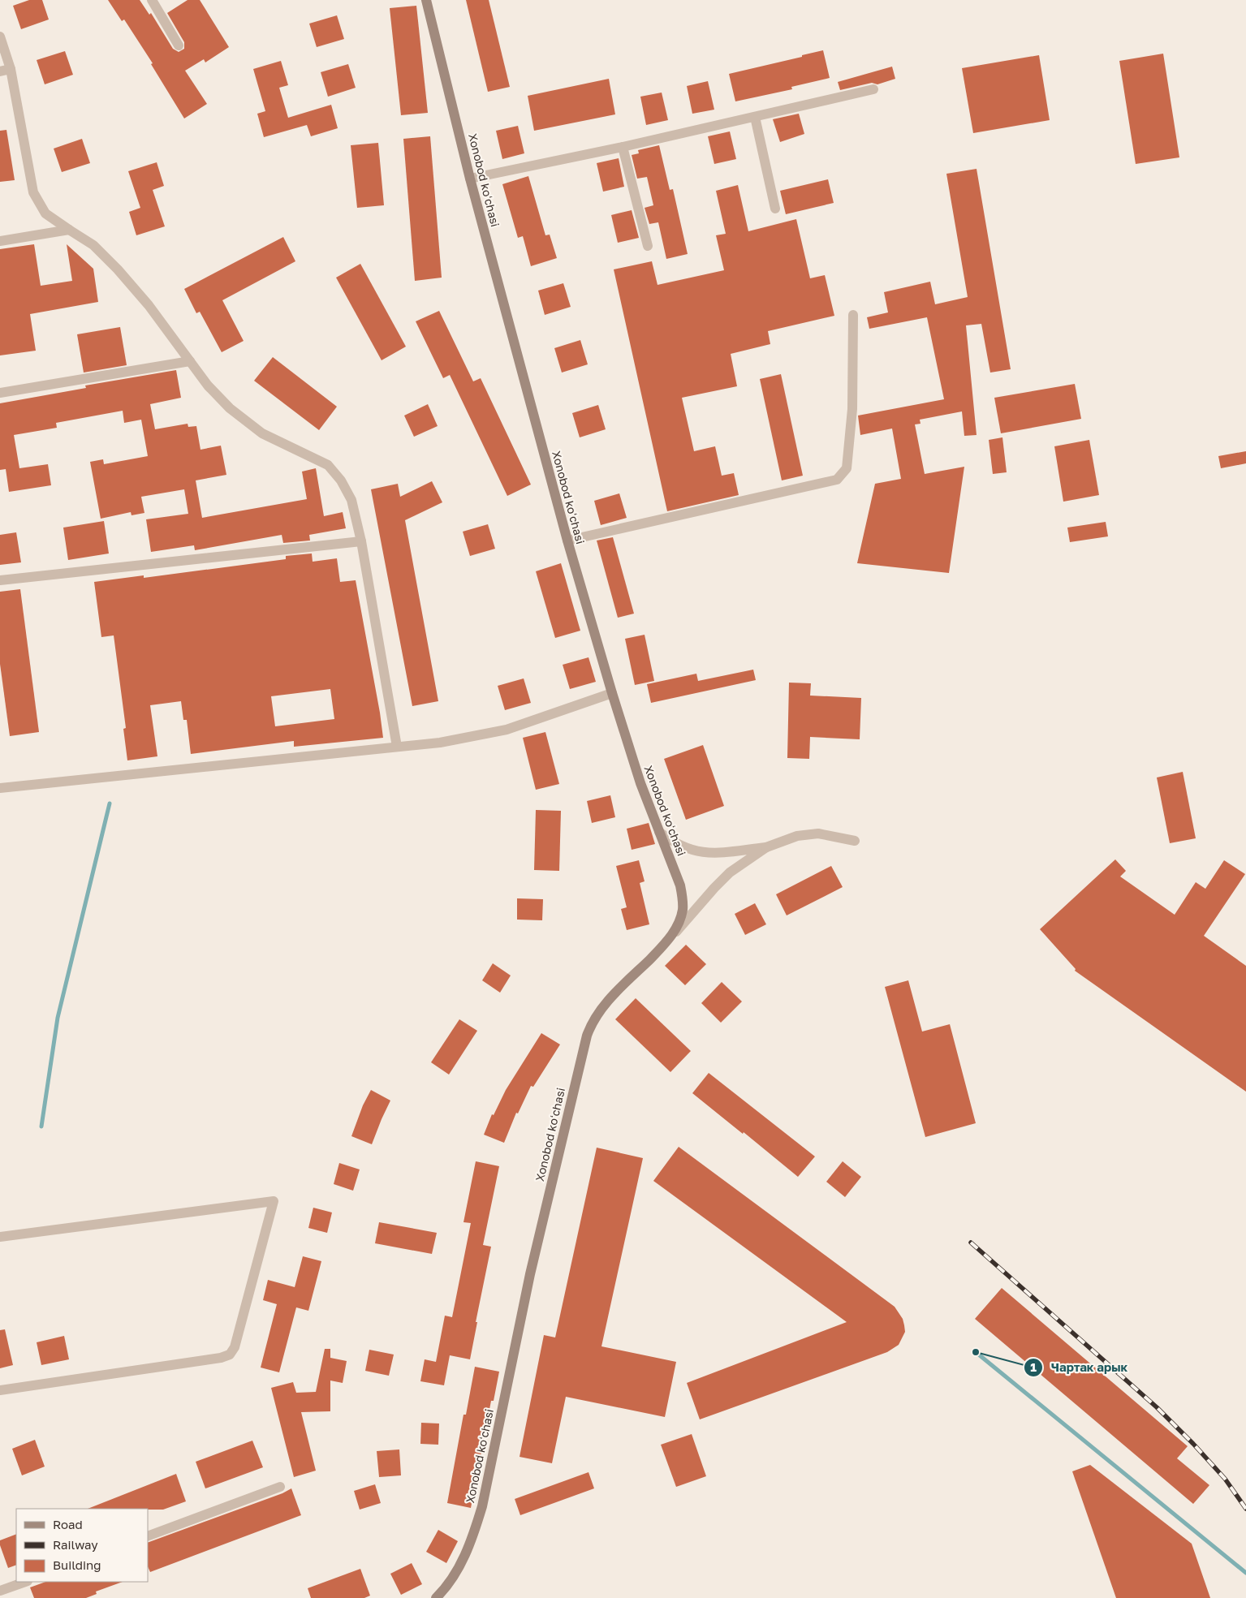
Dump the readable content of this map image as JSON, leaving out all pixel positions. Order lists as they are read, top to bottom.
{
  "streets": {
    "main road": ["Xonobod koʻchasi"]
  },
  "places": ["Чартак арык"],
  "legend": ["Road", "Railway", "Building"]
}
